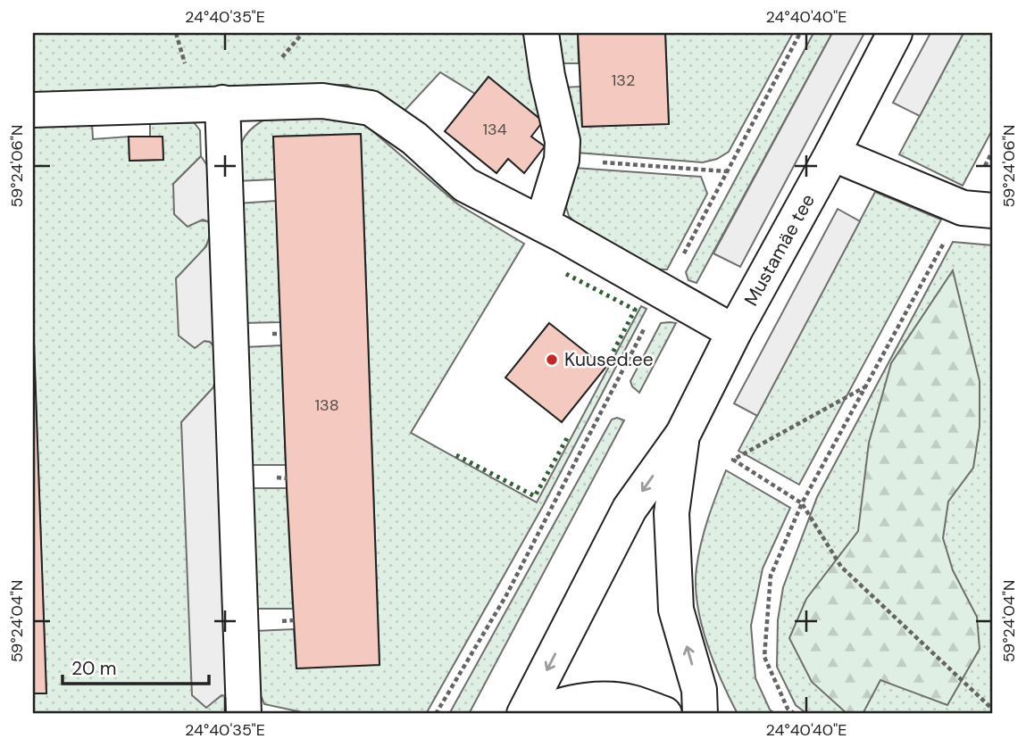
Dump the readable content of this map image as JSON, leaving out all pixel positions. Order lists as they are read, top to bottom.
{
  "streets": {
    "street": ["Mustamäe tee"]
  },
  "places": ["Kuused.ee"],
  "house_numbers": ["132", "134", "138"],
  "scale_bar": "20 m",
  "coordinates": [
    "24°40'35\"E",
    "24°40'40\"E",
    "59°24'06\"N",
    "59°24'04\"N"
  ]
}
